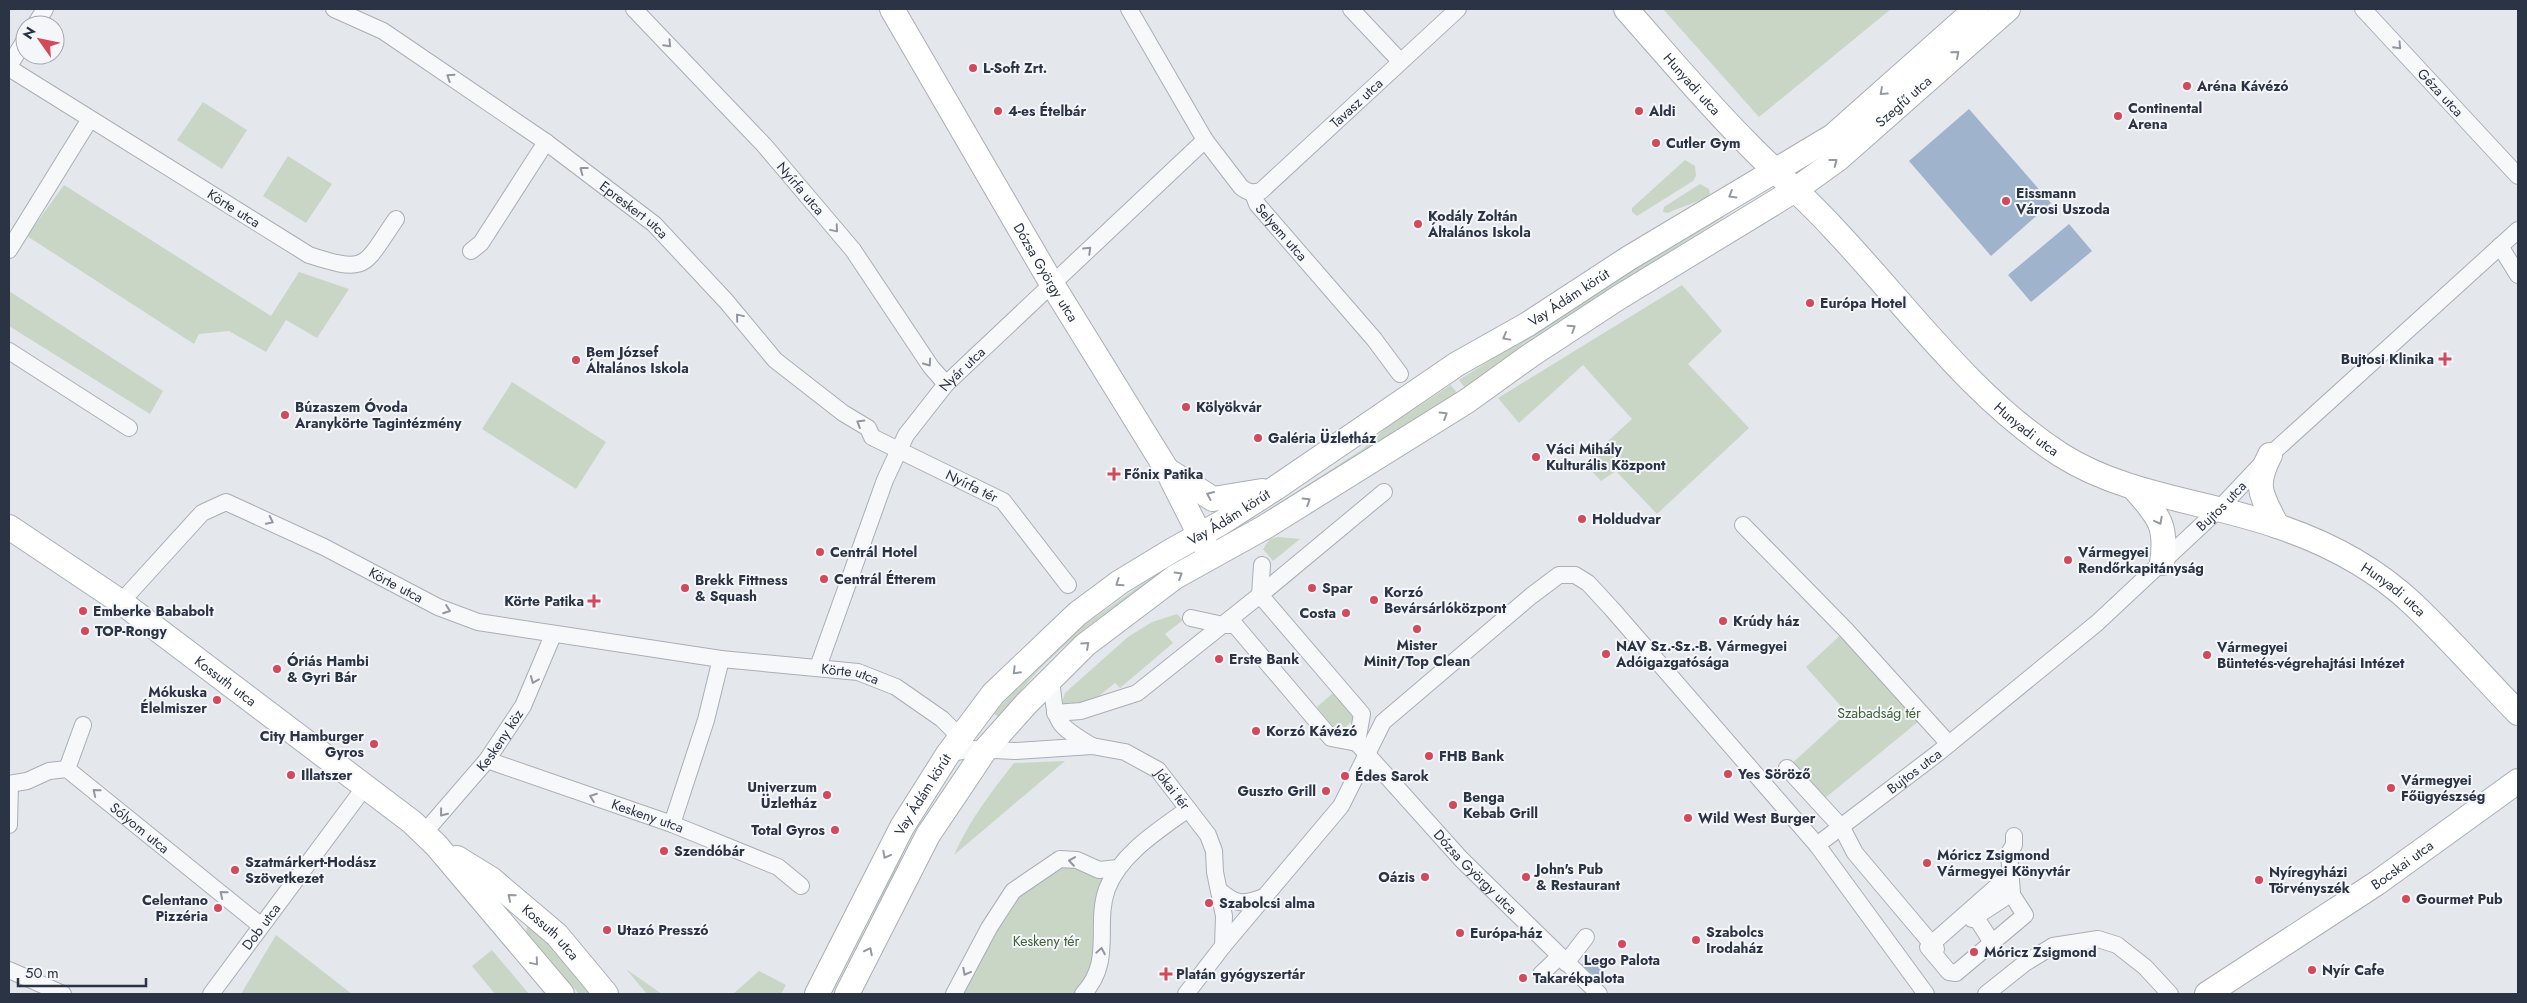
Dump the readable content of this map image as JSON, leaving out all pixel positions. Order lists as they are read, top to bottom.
{
  "streets": {
    "street": [
      "Hunyadi utca",
      "Géza utca",
      "Tavasz utca",
      "Szegfű utca",
      "Nyírfa utca",
      "Körte utca",
      "Epreskert utca",
      "Selyem utca",
      "Dózsa György utca",
      "Vay Ádám körút",
      "Nyár utca",
      "Nyírfa tér",
      "Bujtos utca",
      "Kossuth utca",
      "Keskeny köz",
      "Jókai tér",
      "Keskeny utca",
      "Sólyom utca",
      "Bocskai utca",
      "Dob utca"
    ]
  },
  "crossings": [
    ["Hunyadi utca", "Szegfű utca"],
    ["Hunyadi utca", "Vay Ádám körút"],
    ["Hunyadi utca", "Bujtos utca"],
    ["Tavasz utca", "Selyem utca"],
    ["Szegfű utca", "Vay Ádám körút"],
    ["Nyírfa utca", "Nyár utca"],
    ["Körte utca", "Vay Ádám körút"],
    ["Körte utca", "Nyár utca"],
    ["Körte utca", "Kossuth utca"],
    ["Körte utca", "Keskeny köz"],
    ["Körte utca", "Jókai tér"],
    ["Epreskert utca", "Nyár utca"],
    ["Epreskert utca", "Nyírfa tér"],
    ["Selyem utca", "Nyár utca"],
    ["Dózsa György utca", "Vay Ádám körút"],
    ["Dózsa György utca", "Nyár utca"],
    ["Vay Ádám körút", "Jókai tér"],
    ["Nyár utca", "Nyírfa tér"],
    ["Kossuth utca", "Keskeny köz"],
    ["Kossuth utca", "Dob utca"],
    ["Keskeny köz", "Keskeny utca"],
    ["Sólyom utca", "Dob utca"]
  ],
  "one_way": [
    "Géza utca",
    "Nyírfa utca",
    "Epreskert utca",
    "Keskeny köz",
    "Keskeny utca",
    "Sólyom utca"
  ],
  "parks": ["Szabadság tér", "Keskeny tér"],
  "places": {
    "other": [
      "L-Soft Zrt.",
      "Aréna Kávézó",
      "4-es Ételbár",
      "Aldi",
      "Continental Arena",
      "Cutler Gym",
      "Eissmann Városi Uszoda",
      "Kodály Zoltán Általános Iskola",
      "Európa Hotel",
      "Bem József Általános Iskola",
      "Kölyökvár",
      "Búzaszem Óvoda Aranykörte Tagintézmény",
      "Galéria Üzletház",
      "Váci Mihály Kulturális Központ",
      "Holdudvar",
      "Centrál Hotel",
      "Vármegyei Rendőrkapitányság",
      "Centrál Étterem",
      "Brekk Fittness & Squash",
      "Spar",
      "Korzó Bevársárlóközpont",
      "Emberke Bababolt",
      "Costa",
      "Krúdy ház",
      "Mister Minit/Top Clean",
      "TOP-Rongy",
      "NAV Sz.-Sz.-B. Vármegyei Adóigazgatósága",
      "Vármegyei Büntetés-végrehajtási Intézet",
      "Erste Bank",
      "Óriás Hambi & Gyri Bár",
      "Mókuska Élelmiszer",
      "Korzó Kávézó",
      "City Hamburger Gyros",
      "FHB Bank",
      "Yes Söröző",
      "Illatszer",
      "Édes Sarok",
      "Vármegyei Főügyészség",
      "Guszto Grill",
      "Univerzum Üzletház",
      "Benga Kebab Grill",
      "Wild West Burger",
      "Total Gyros",
      "Szendóbár",
      "Móricz Zsigmond Vármegyei Könyvtár",
      "Szatmárkert-Hodász Szövetkezet",
      "Oázis",
      "John's Pub & Restaurant",
      "Nyíregyházi Törvényszék",
      "Gourmet Pub",
      "Szabolcsi alma",
      "Celentano Pizzéria",
      "Utazó Presszó",
      "Európa-ház",
      "Szabolcs Irodaház",
      "Lego Palota",
      "Móricz Zsigmond",
      "Nyír Cafe",
      "Takarékpalota"
    ],
    "health": [
      "Bujtosi Klinika",
      "Főnix Patika",
      "Körte Patika",
      "Platán gyógyszertár"
    ]
  },
  "scale_bar": "50 m",
  "north": "top left"
}
